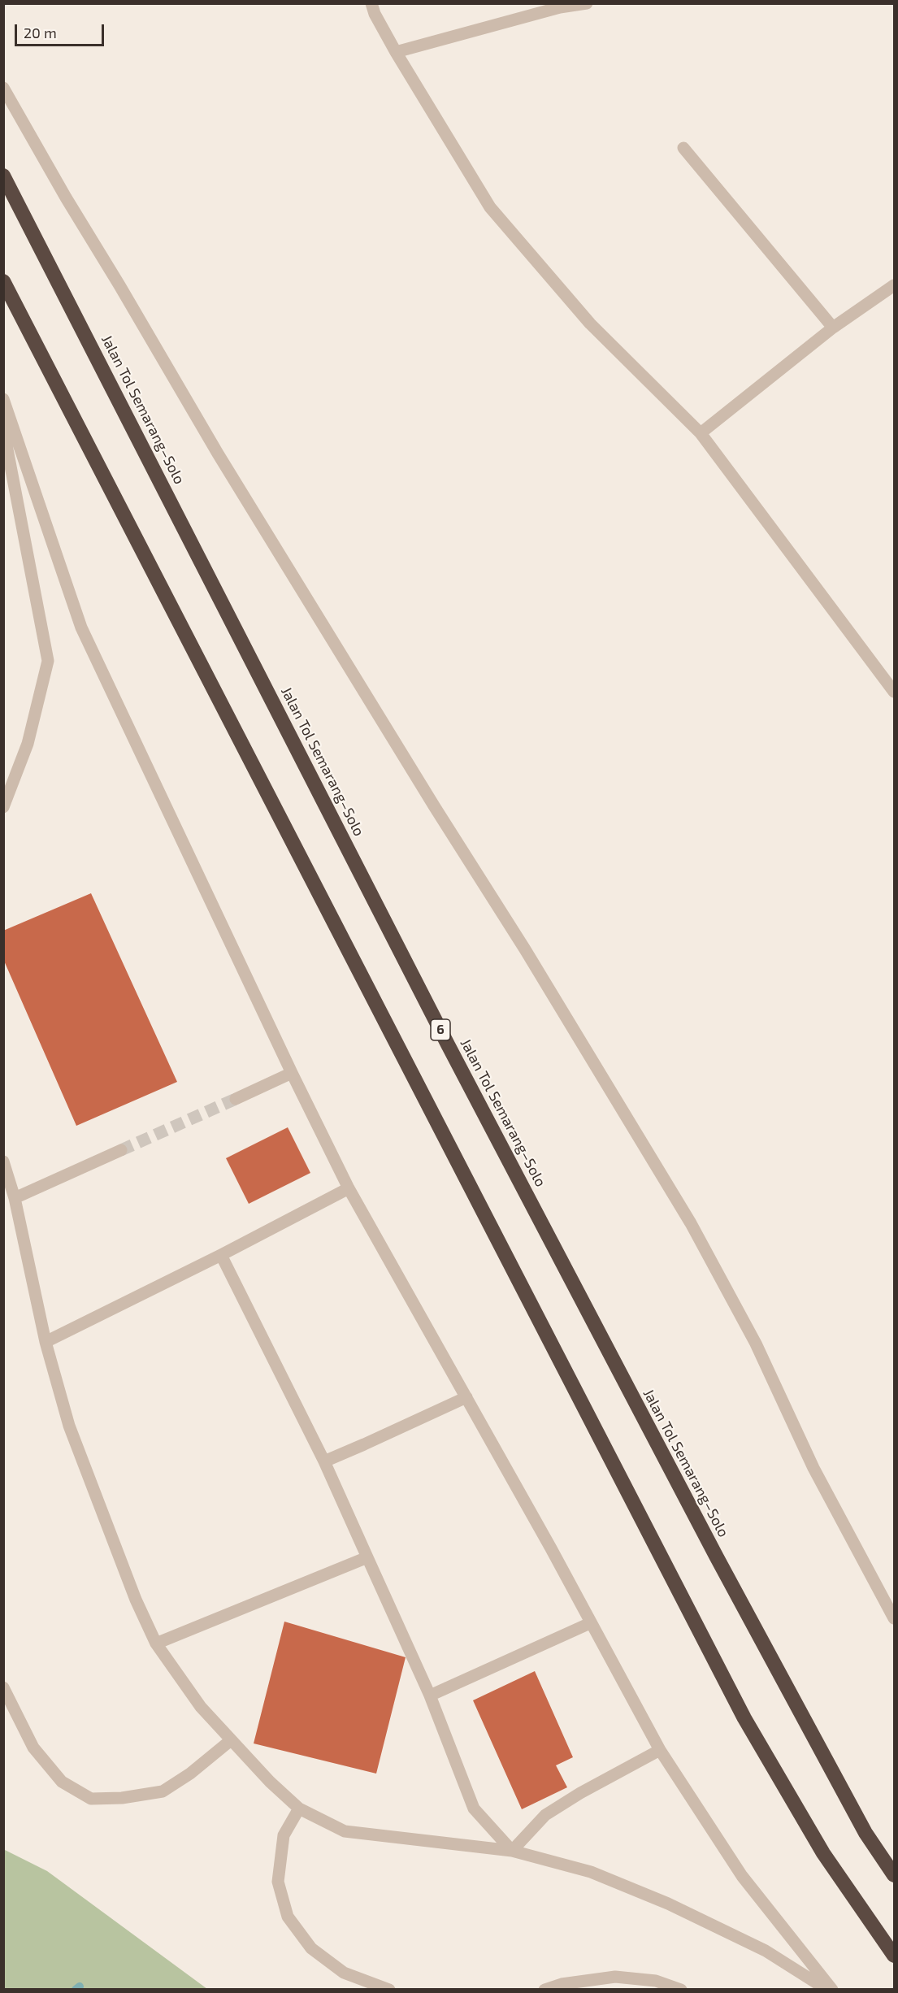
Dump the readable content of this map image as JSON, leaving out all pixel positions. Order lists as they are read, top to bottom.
{
  "streets": {
    "highway": ["Jalan Tol Semarang–Solo", "6"]
  },
  "scale_bar": "20 m"
}
